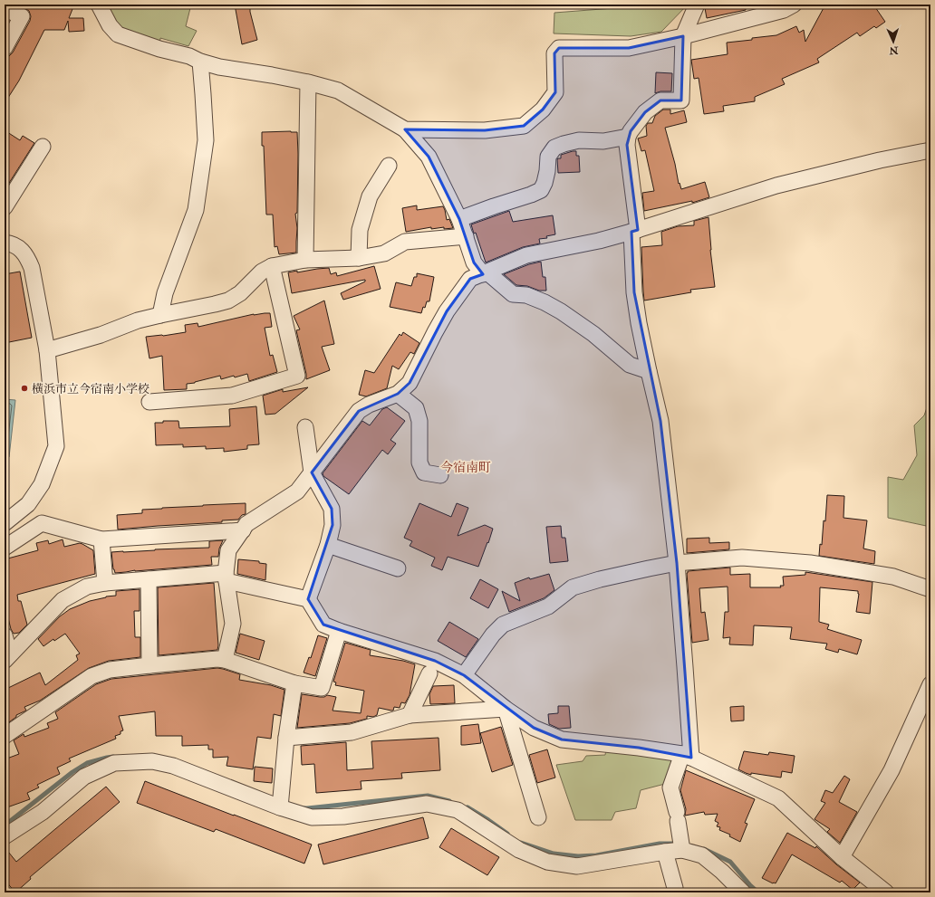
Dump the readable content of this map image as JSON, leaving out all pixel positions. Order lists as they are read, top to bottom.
{
  "districts": ["今宿南町"],
  "places": ["横浜市立今宿南小学校"],
  "north": "bottom"
}
